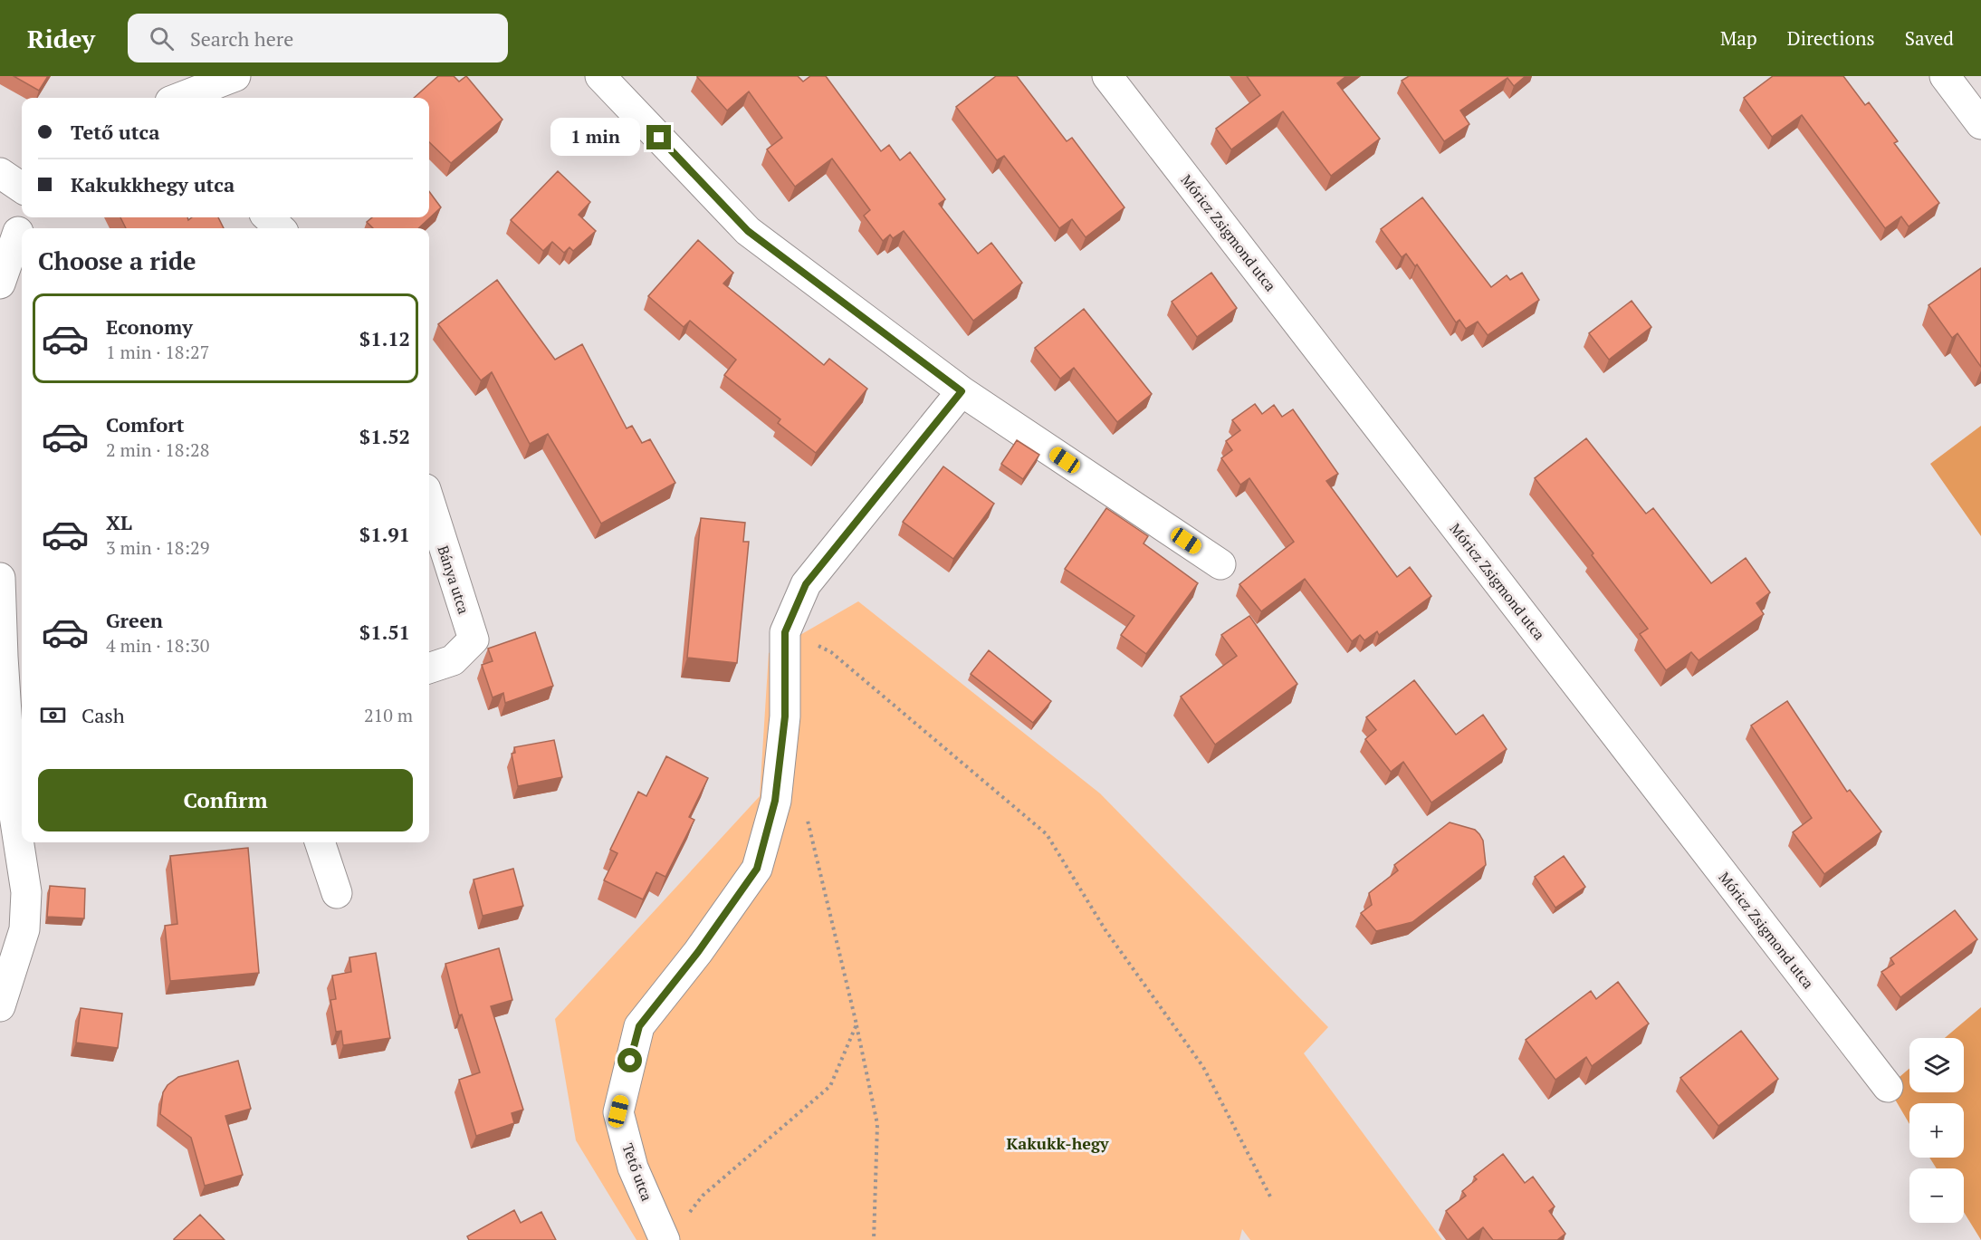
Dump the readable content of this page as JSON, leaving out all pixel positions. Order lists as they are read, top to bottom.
{
  "streets": {
    "street": ["Móricz Zsigmond utca", "Bánya utca", "Tető utca"]
  },
  "districts": ["Kakukk-hegy"],
  "page": {
    "header": "Ridey",
    "search": "Search here",
    "nav": ["Map", "Directions", "Saved"],
    "banner": ["Tető utca", "Kakukkhegy utca"],
    "bubble": "1 min",
    "heading": "Choose a ride",
    "list": [
      {
        "name": "Economy",
        "note": "1 min · 18:27",
        "value": "$1.12"
      },
      {
        "name": "Comfort",
        "note": "2 min · 18:28",
        "value": "$1.52"
      },
      {
        "name": "XL",
        "note": "3 min · 18:29",
        "value": "$1.91"
      },
      {
        "name": "Green",
        "note": "4 min · 18:30",
        "value": "$1.51"
      }
    ],
    "pay": ["Cash", "210 m"],
    "buttons": "Confirm",
    "map_buttons": ["+", "−"]
  }
}
